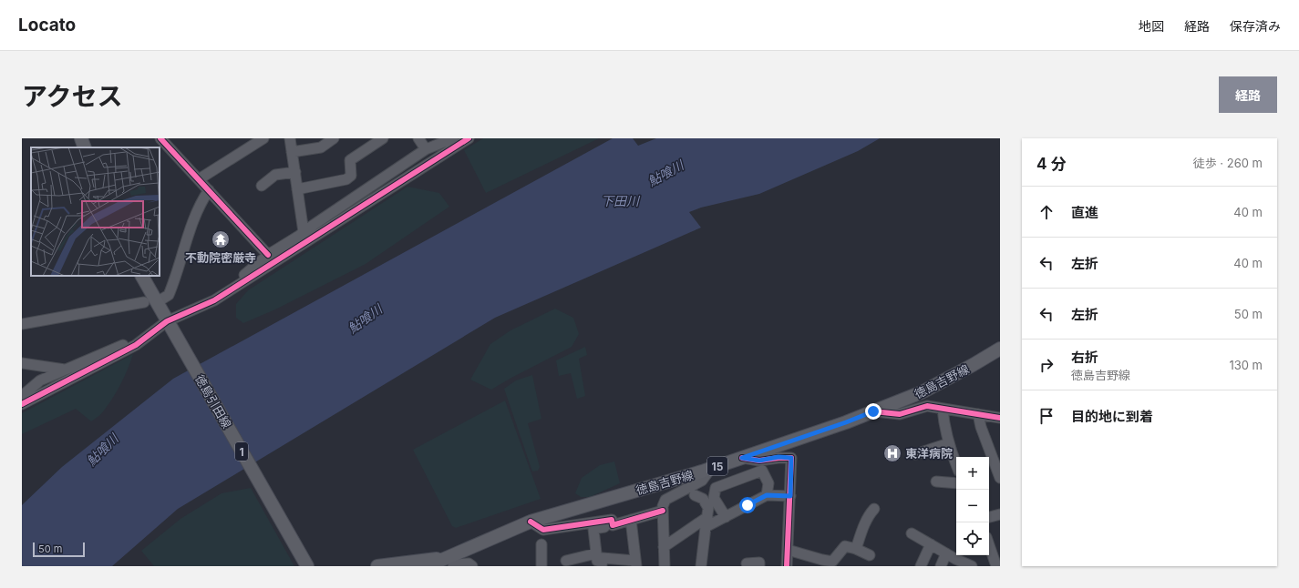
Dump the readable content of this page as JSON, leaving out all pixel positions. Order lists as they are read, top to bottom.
{
  "streets": {
    "main road": [
      "徳島吉野線",
      "徳島引田線",
      "1",
      "15"
    ]
  },
  "water": ["鮎喰川", "下田川"],
  "places": {
    "temple": ["不動院密厳寺"],
    "hospital": ["東洋病院"]
  },
  "scale_bar": "50 m",
  "page": {
    "header": "Locato",
    "nav": ["地図", "経路", "保存済み"],
    "title": "アクセス",
    "buttons": "経路",
    "heading": ["4 分", "徒歩 · 260 m"],
    "list": [
      ["直進", "40 m"],
      ["左折", "40 m"],
      ["左折", "50 m"],
      ["右折", "徳島吉野線", "130 m"],
      "目的地に到着"
    ],
    "map_buttons": ["+", "−"],
    "scale": "50 m"
  }
}
